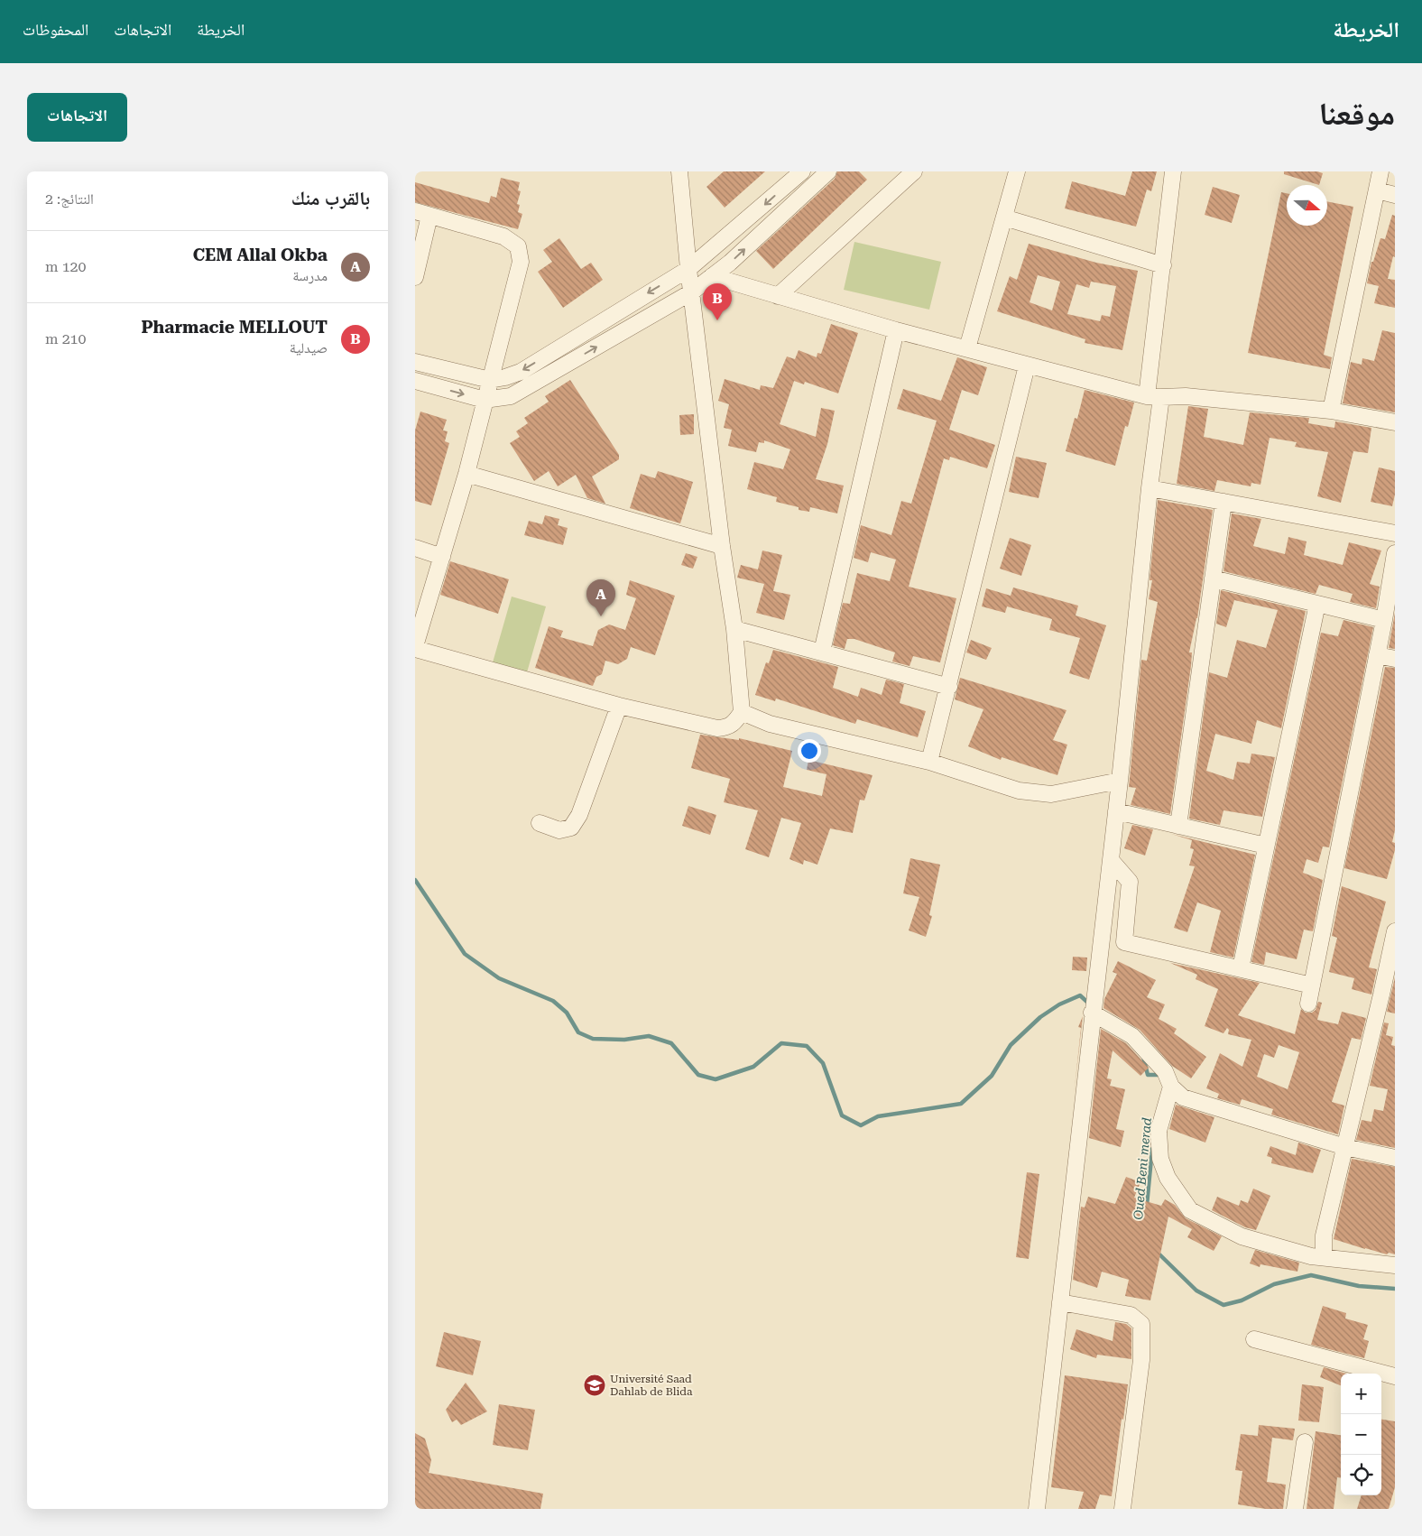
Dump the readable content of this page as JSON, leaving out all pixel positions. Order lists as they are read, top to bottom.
{
  "water": ["Oued Beni merad"],
  "places": {
    "school or university": ["Université Saad Dahlab de Blida"]
  },
  "north": "right",
  "page": {
    "header": "الخريطة",
    "nav": ["الخريطة", "الاتجاهات", "المحفوظات"],
    "title": "موقعنا",
    "buttons": "الاتجاهات",
    "heading": ["بالقرب منك", "النتائج: 2"],
    "list": [
      {
        "mark": "A",
        "name": "CEM Allal Okba",
        "note": "مدرسة",
        "value": "120 m"
      },
      {
        "mark": "B",
        "name": "Pharmacie MELLOUT",
        "note": "صيدلية",
        "value": "210 m"
      }
    ],
    "pins": ["B", "A"],
    "map_buttons": ["+", "−"]
  }
}
